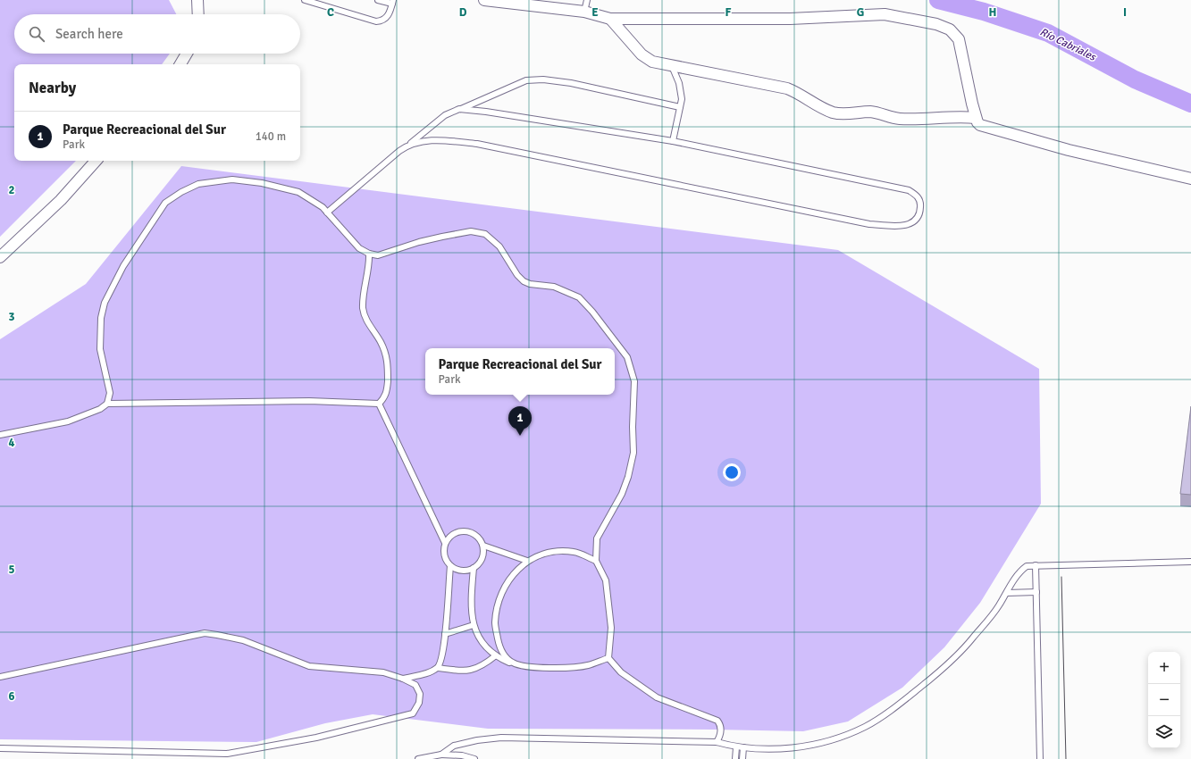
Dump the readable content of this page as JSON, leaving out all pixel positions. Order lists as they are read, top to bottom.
{
  "water": ["Río Cabriales"],
  "page": {
    "search": "Search here",
    "heading": "Nearby",
    "list": [
      {
        "mark": "1",
        "name": "Parque Recreacional del Sur",
        "note": "Park",
        "value": "140 m"
      }
    ],
    "popup": ["Parque Recreacional del Sur", "Park"],
    "pins": "1",
    "map_buttons": ["+", "−"]
  },
  "grid": {
    "columns": [
      "C",
      "D",
      "E",
      "F",
      "G",
      "H",
      "I"
    ],
    "rows": [
      "2",
      "3",
      "4",
      "5",
      "6"
    ]
  }
}
